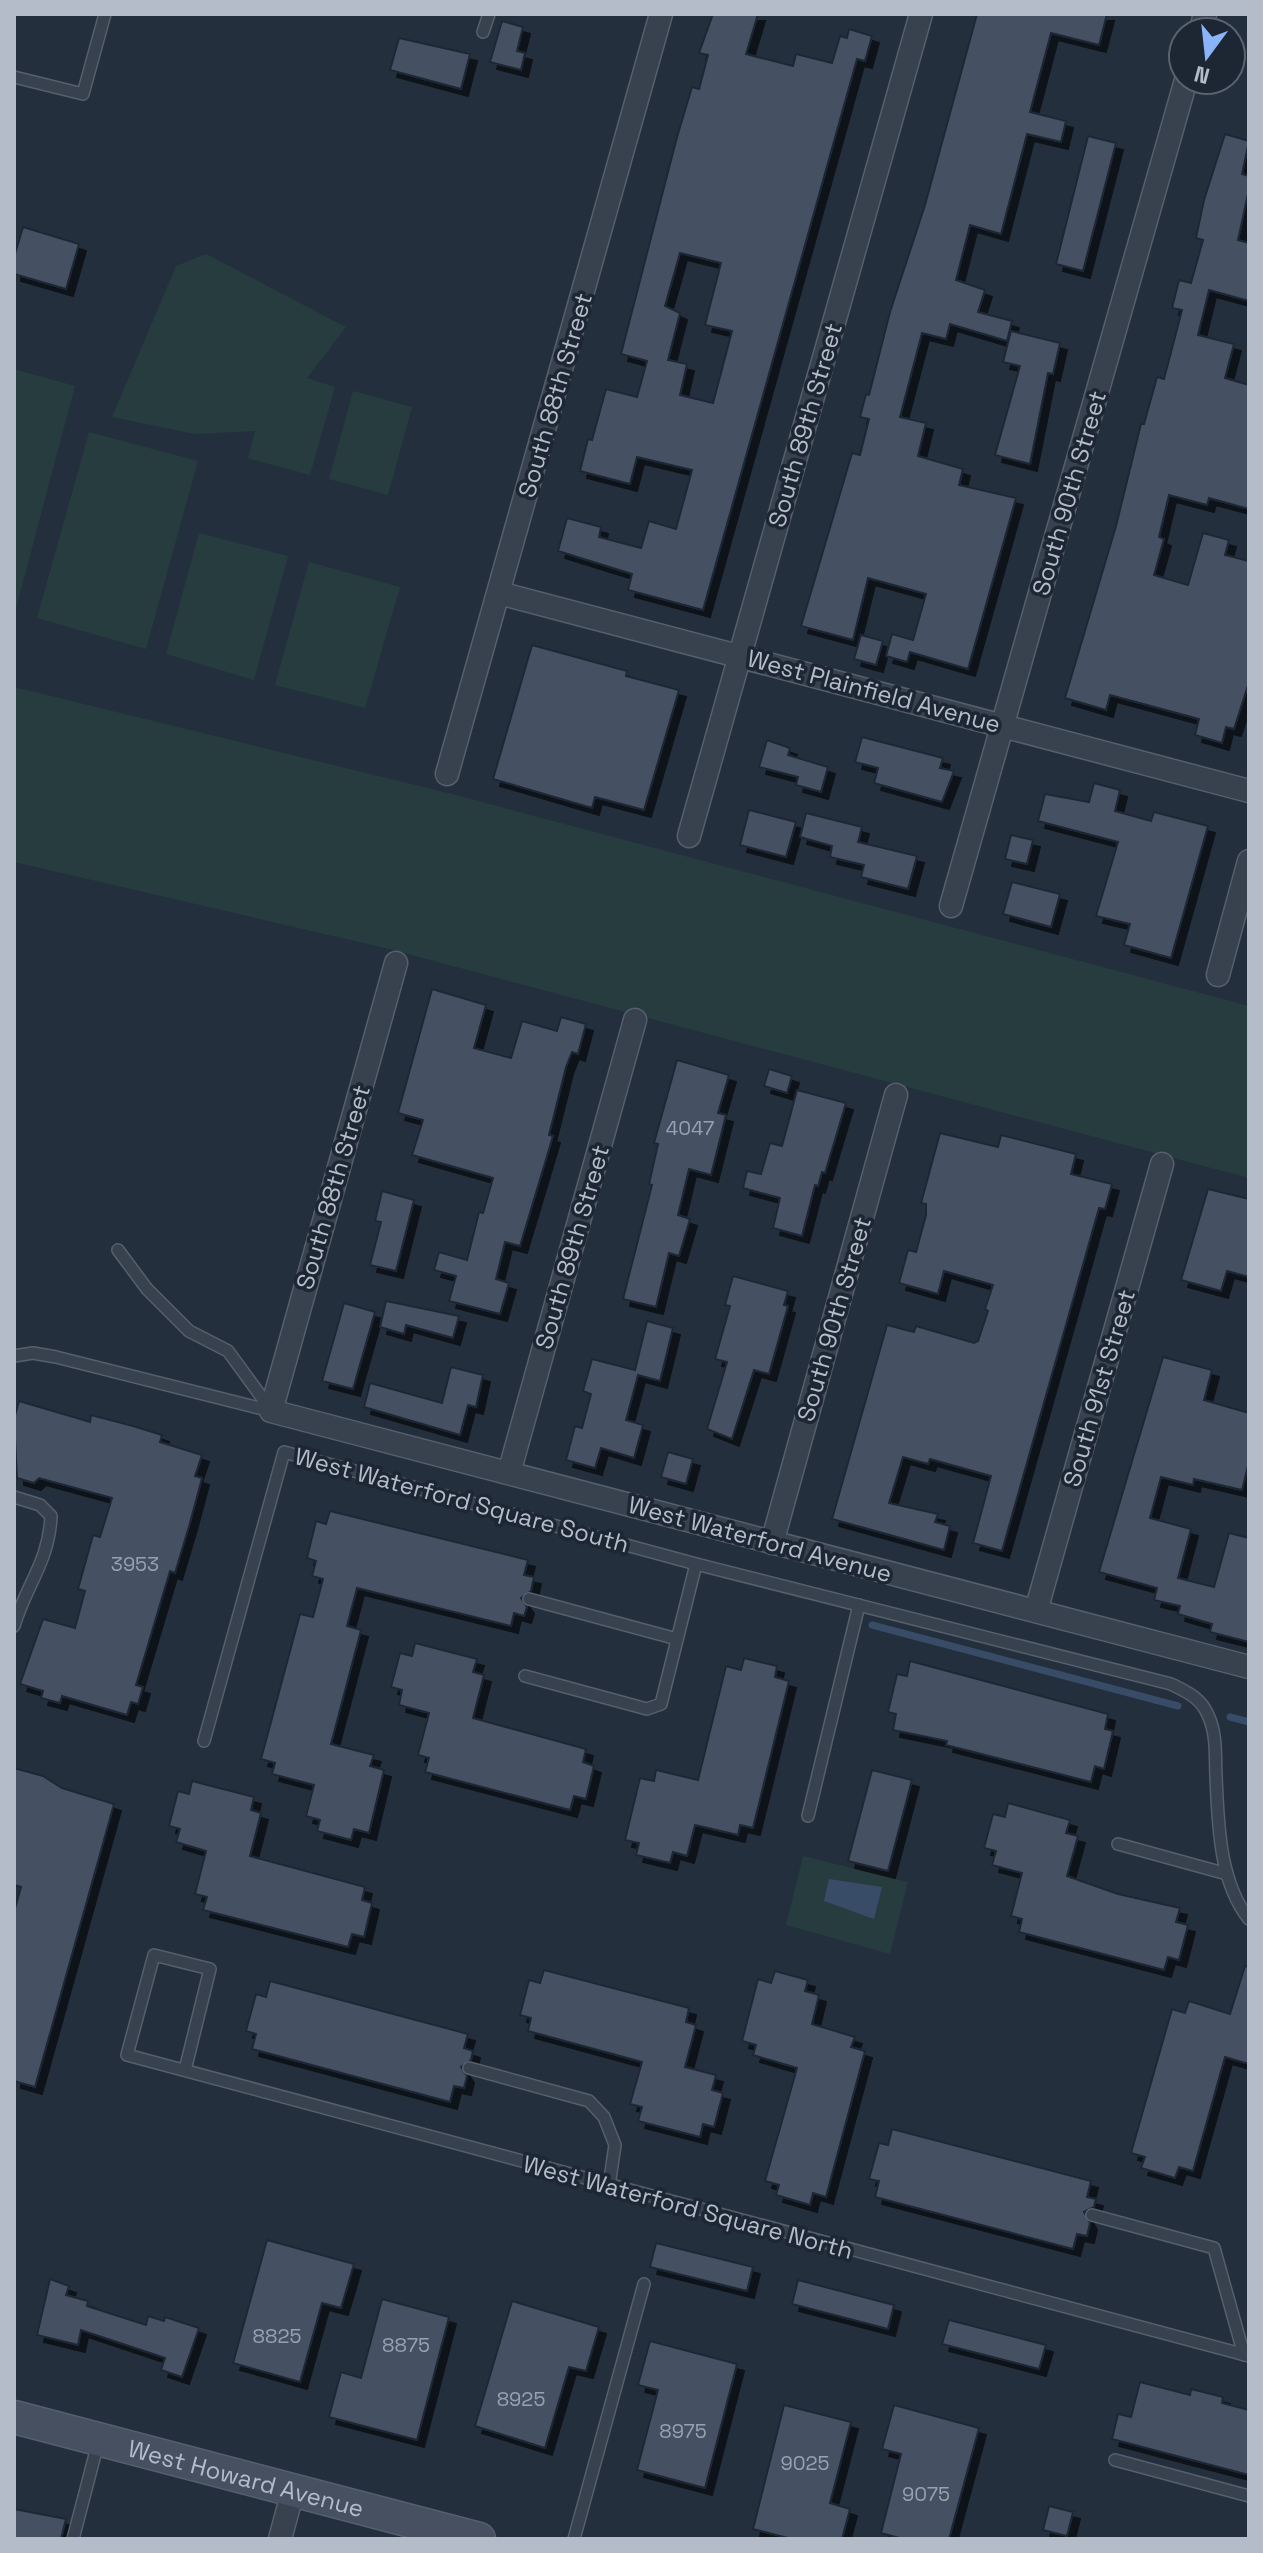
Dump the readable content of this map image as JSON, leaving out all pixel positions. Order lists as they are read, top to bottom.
{
  "streets": {
    "street": [
      "South 88th Street",
      "South 89th Street",
      "South 90th Street",
      "West Plainfield Avenue",
      "South 91st Street",
      "West Waterford Avenue",
      "West Howard Avenue"
    ],
    "lane": ["West Waterford Square South", "West Waterford Square North"]
  },
  "crossings": [
    ["South 88th Street", "West Plainfield Avenue"],
    ["South 88th Street", "West Waterford Avenue"],
    ["South 89th Street", "West Plainfield Avenue"],
    ["South 89th Street", "West Waterford Avenue"],
    ["South 90th Street", "West Plainfield Avenue"],
    ["South 90th Street", "West Waterford Avenue"],
    ["South 91st Street", "West Waterford Avenue"]
  ],
  "house_numbers": [
    "4047",
    "3953",
    "8825",
    "8875",
    "8925",
    "8975",
    "9025",
    "9075"
  ],
  "north": "bottom"
}
